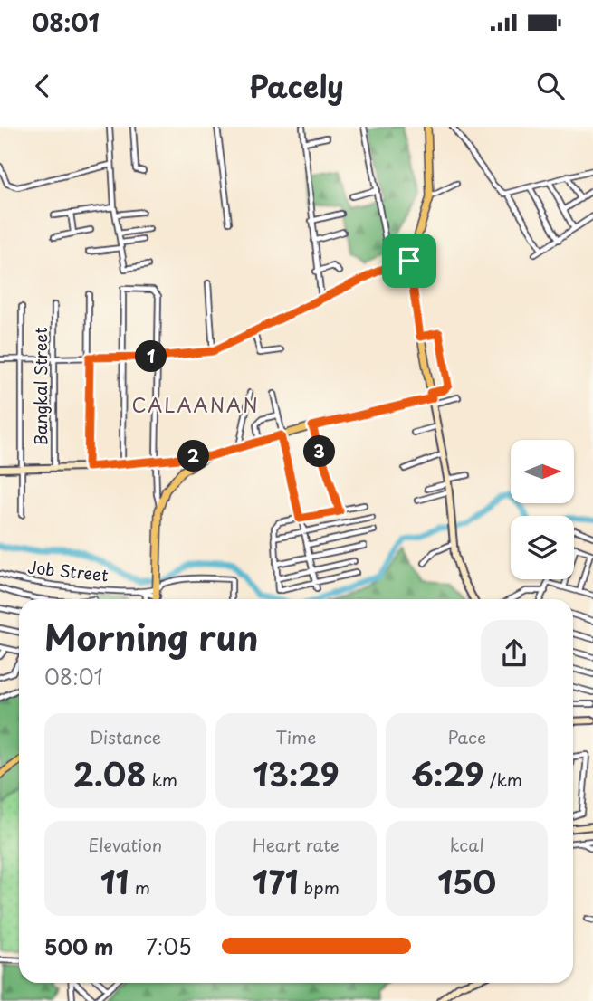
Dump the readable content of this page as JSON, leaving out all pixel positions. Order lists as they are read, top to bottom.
{
  "streets": {
    "street": ["Bangkal Street", "Job Street"]
  },
  "districts": ["CALAANAN"],
  "north": "right",
  "page": {
    "status": "08:01",
    "header": "Pacely",
    "pins": ["1", "3", "2"],
    "heading": ["Morning run", "08:01"],
    "stats": [
      ["Distance", "2.08 km"],
      ["Time", "13:29"],
      ["Pace", "6:29 /km"],
      ["Elevation", "11 m"],
      ["Heart rate", "171 bpm"],
      ["kcal", "150"]
    ],
    "list": [
      {
        "name": "500 m",
        "note": "7:05"
      }
    ]
  }
}
